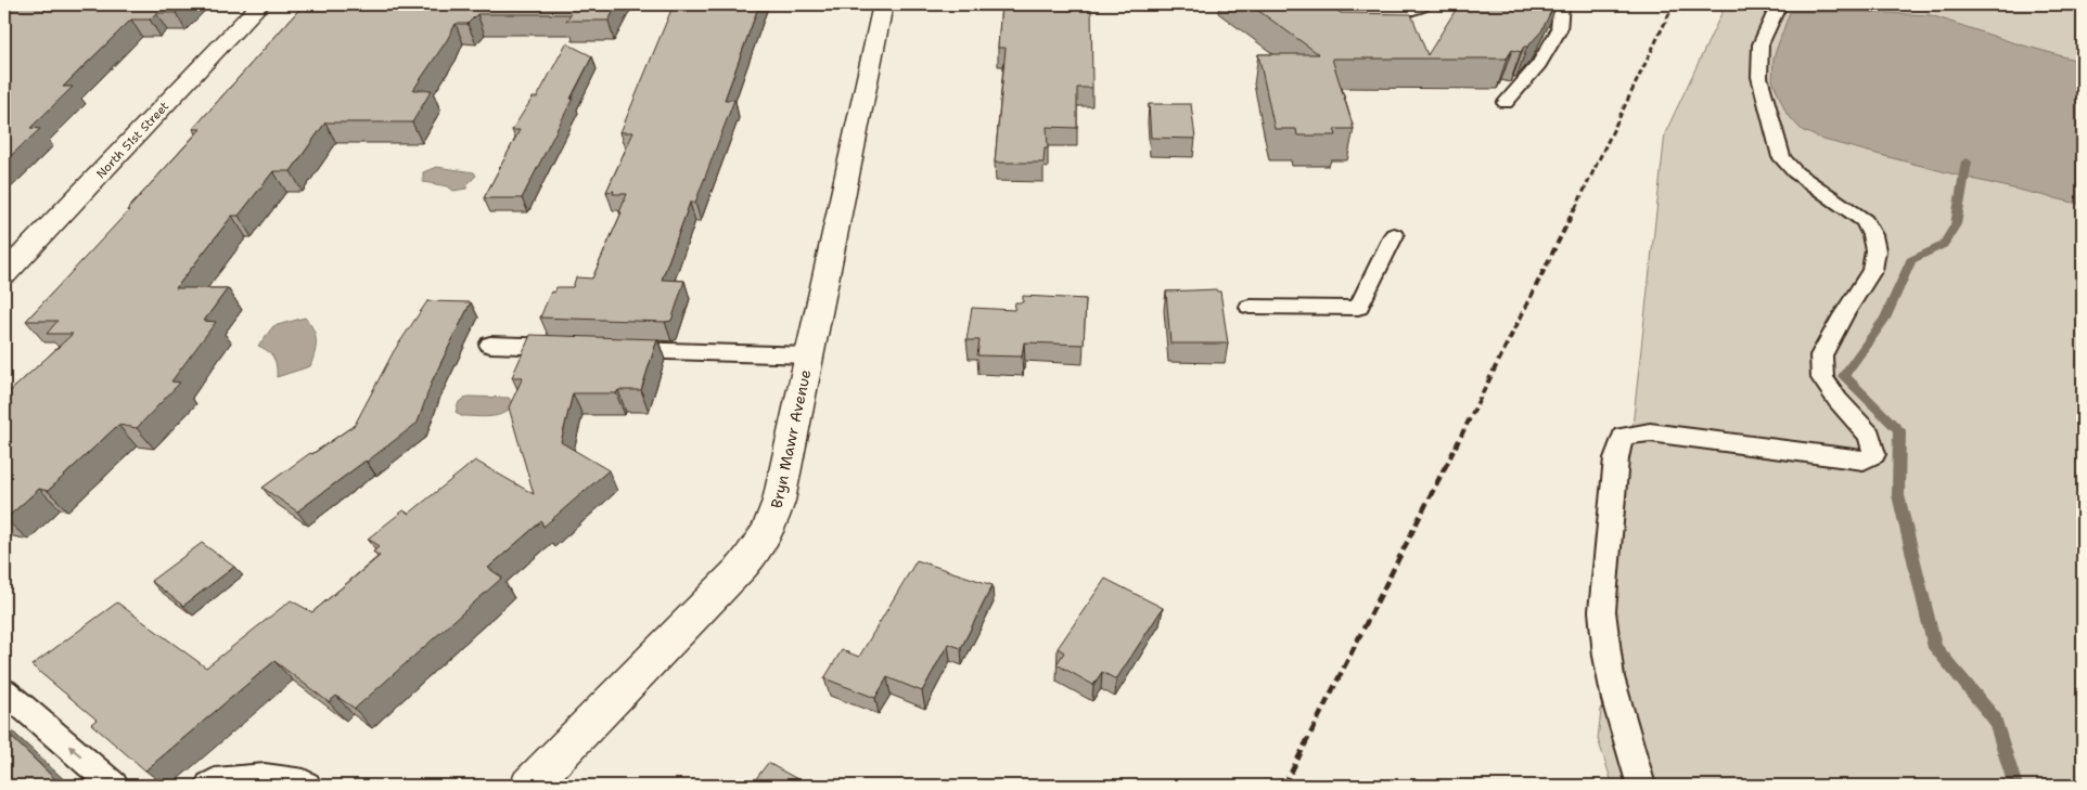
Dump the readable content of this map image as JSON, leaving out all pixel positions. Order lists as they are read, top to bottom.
{
  "streets": {
    "street": ["North 51st Street", "Bryn Mawr Avenue"]
  }
}
